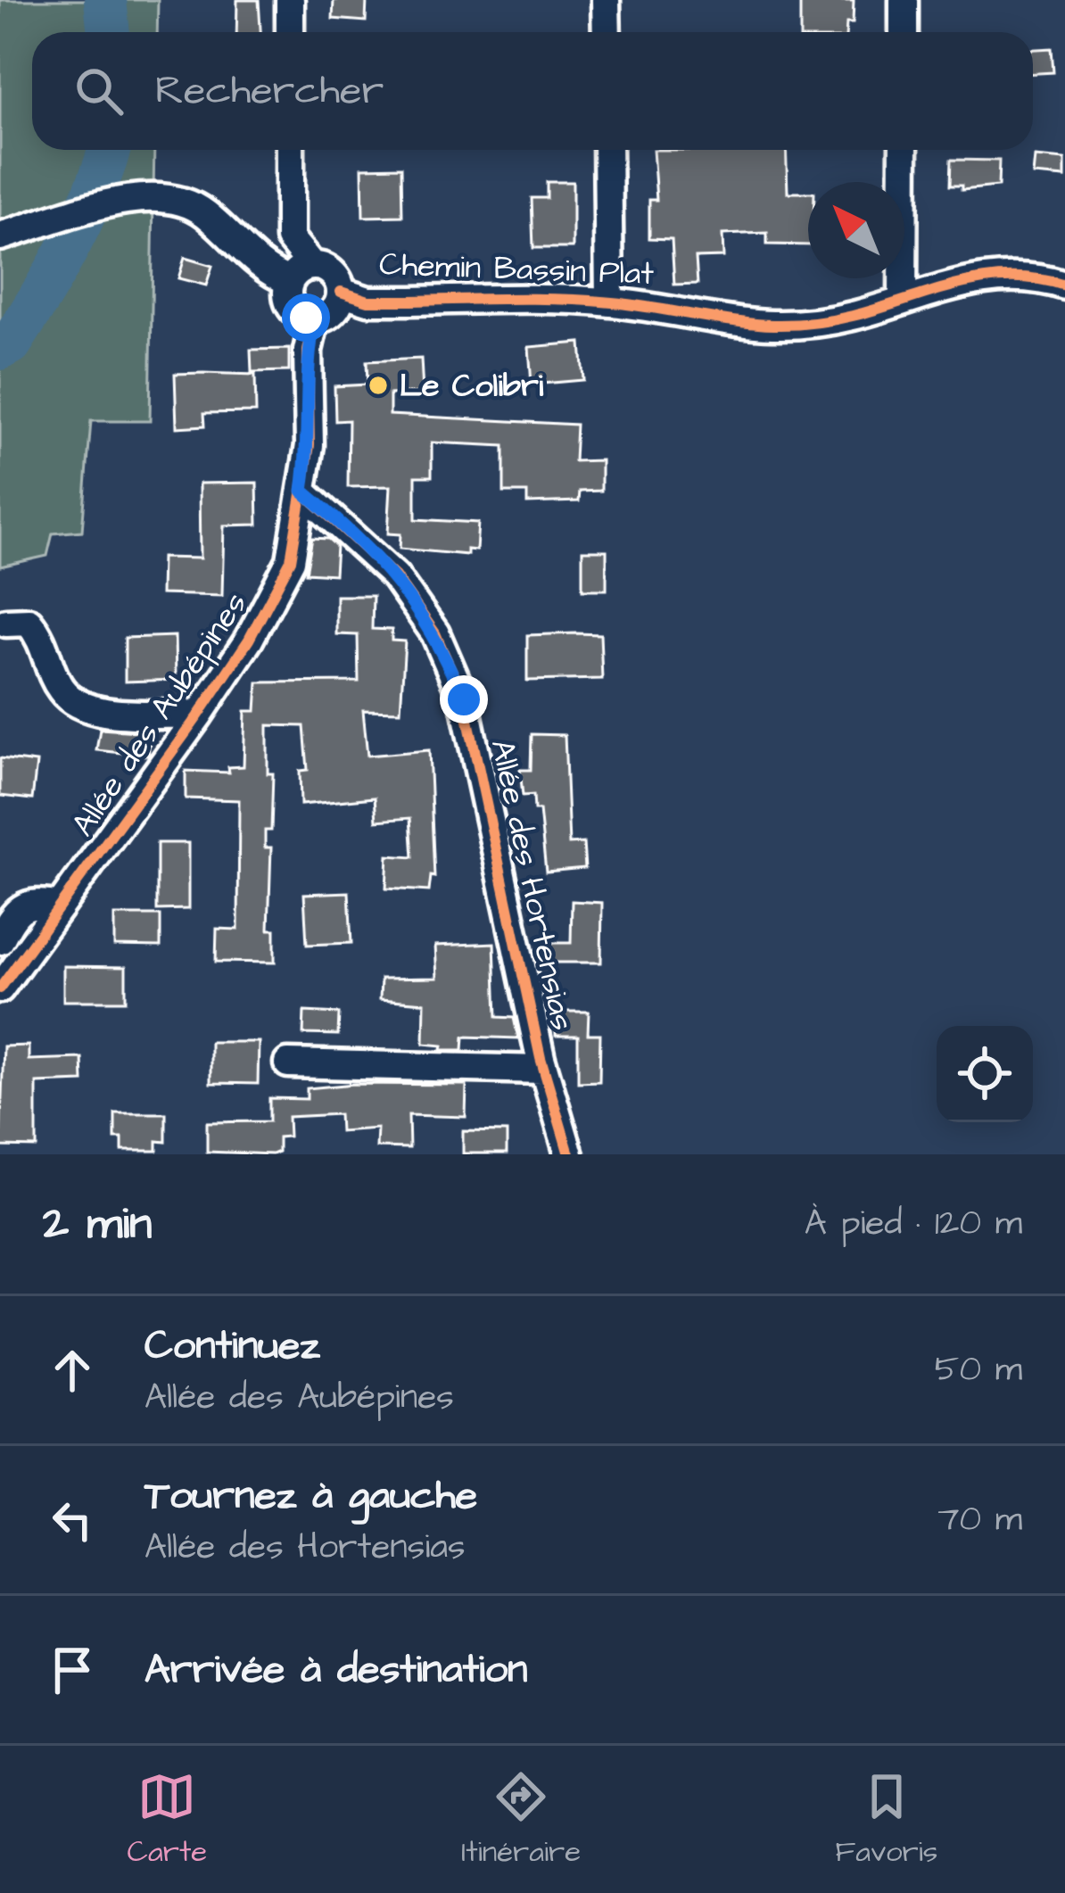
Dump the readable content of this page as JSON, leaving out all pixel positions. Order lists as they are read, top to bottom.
{
  "streets": {
    "street": ["Chemin Bassin Plat", "Allée des Aubépines", "Allée des Hortensias"]
  },
  "crossings": [
    ["Chemin Bassin Plat", "Allée des Aubépines"],
    ["Allée des Aubépines", "Allée des Hortensias"]
  ],
  "places": ["Le Colibri"],
  "north": "top left",
  "page": {
    "search": "Rechercher",
    "heading": ["2 min", "À pied · 120 m"],
    "list": [
      ["Continuez", "Allée des Aubépines", "50 m"],
      ["Tournez à gauche", "Allée des Hortensias", "70 m"],
      "Arrivée à destination"
    ],
    "nav": ["Carte", "Itinéraire", "Favoris"]
  }
}
